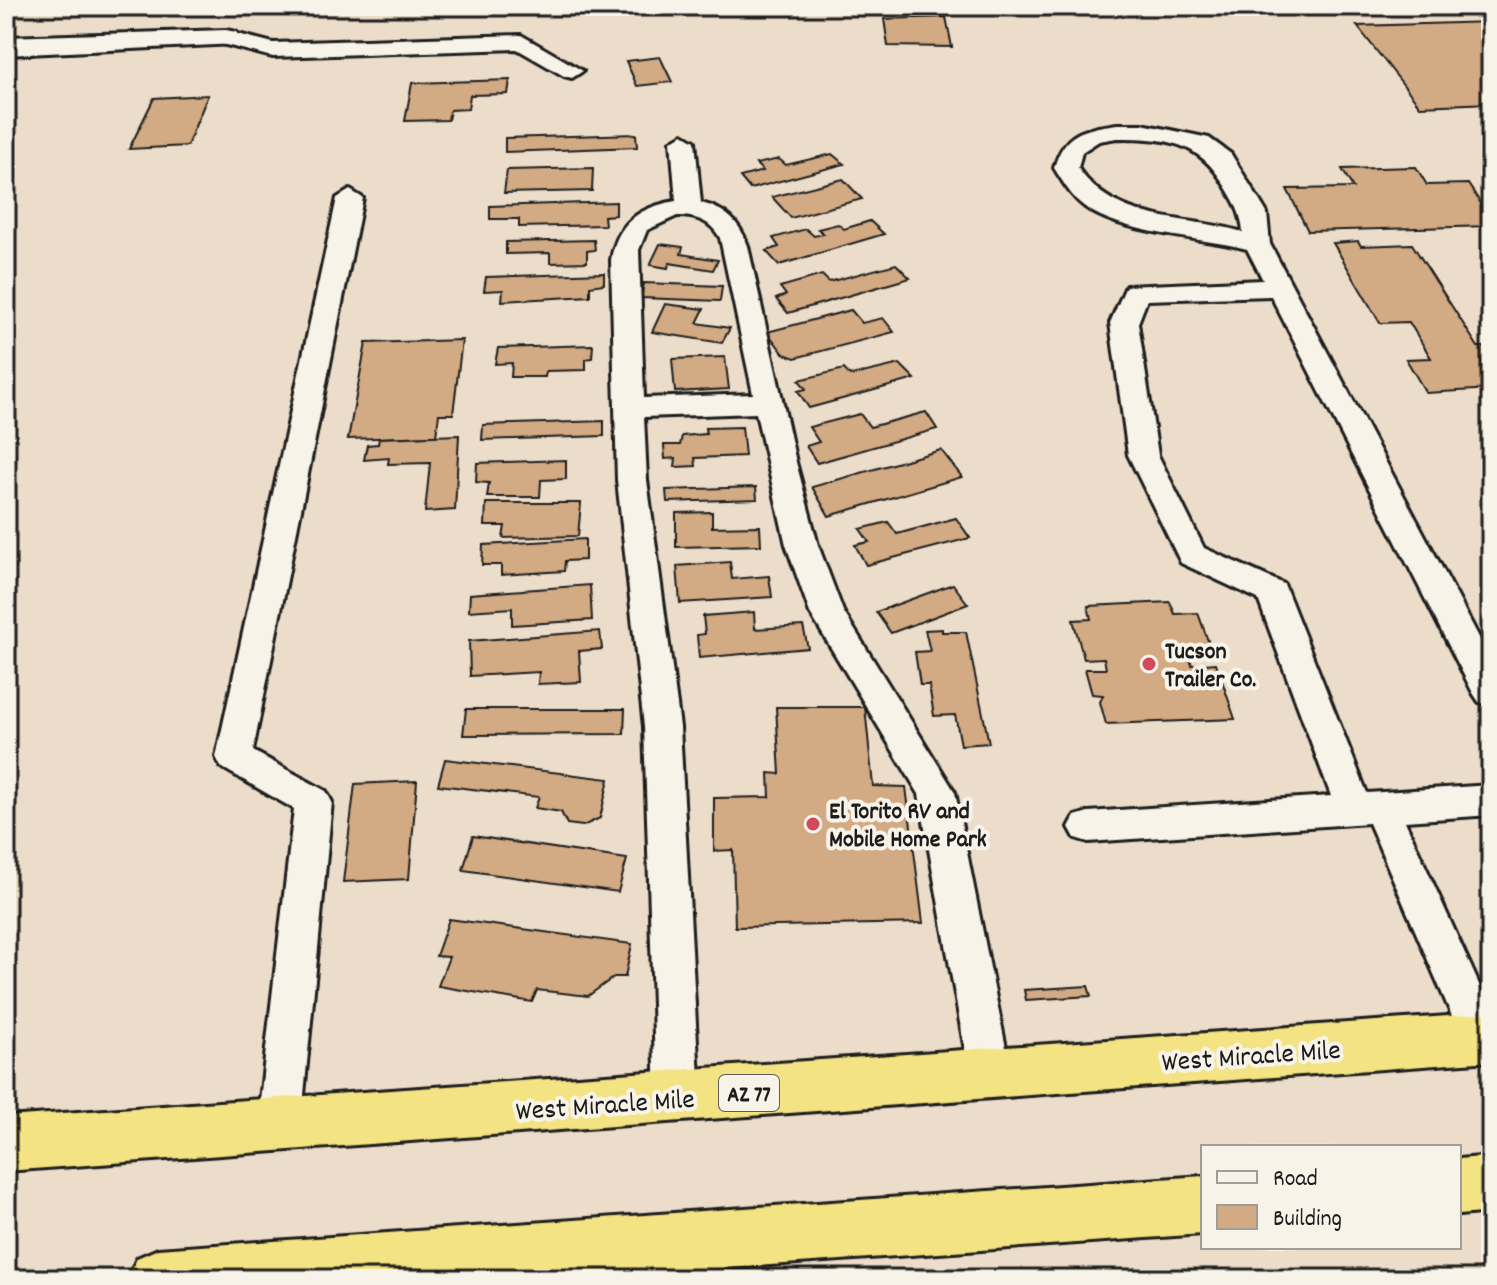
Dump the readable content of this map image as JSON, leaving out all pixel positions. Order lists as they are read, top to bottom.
{
  "streets": {
    "highway": ["West Miracle Mile", "AZ 77"]
  },
  "places": ["Tucson Trailer Co.", "El Torito RV and Mobile Home Park"],
  "legend": ["Road", "Building"]
}
